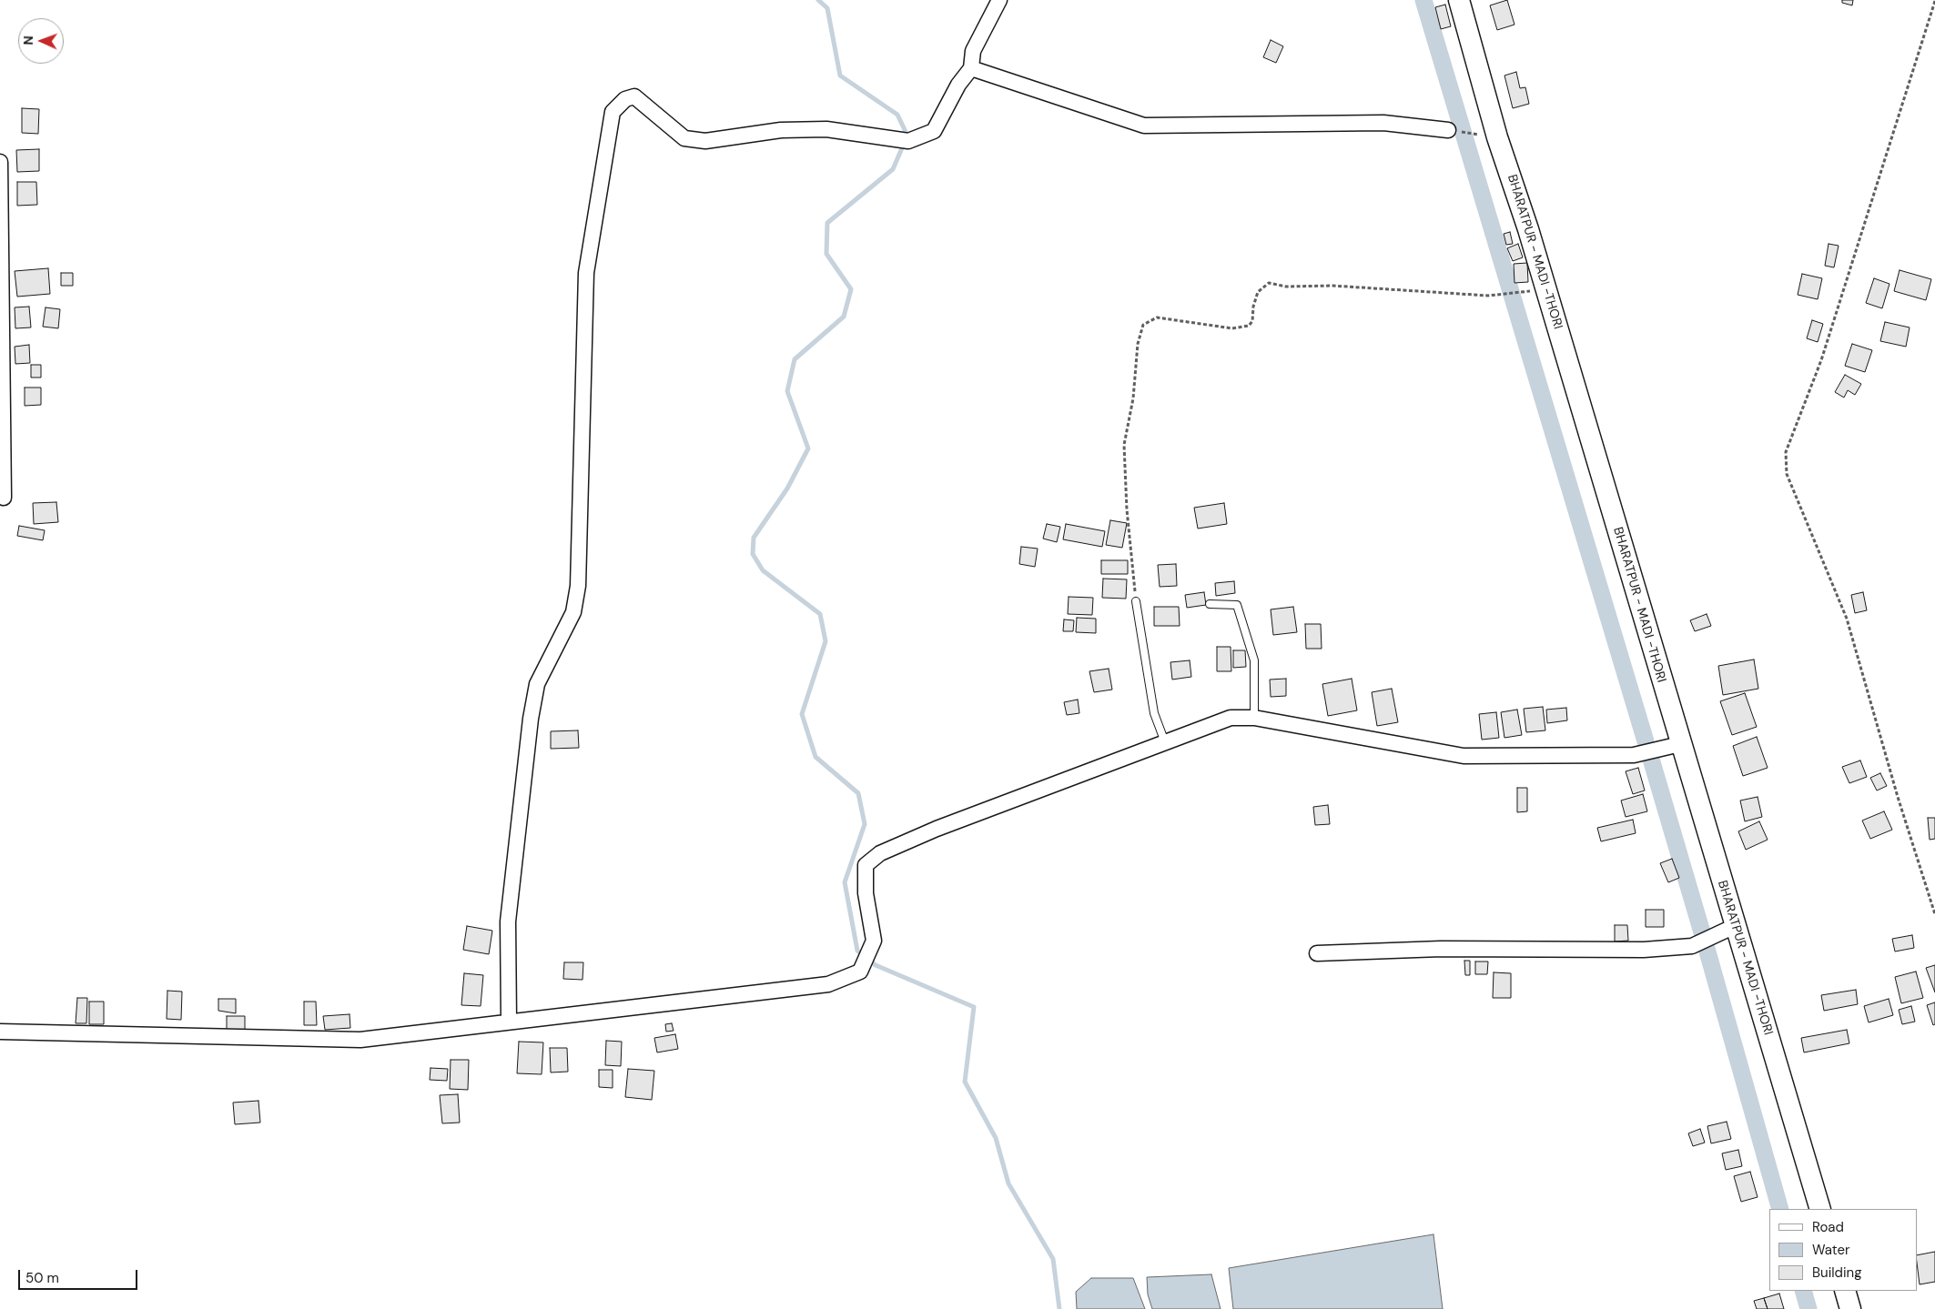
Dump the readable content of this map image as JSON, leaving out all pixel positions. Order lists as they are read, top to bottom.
{
  "streets": {
    "main road": ["BHARATPUR - MADI -THORI"]
  },
  "legend": ["Road", "Water", "Building"],
  "scale_bar": "50 m",
  "north": "left"
}
